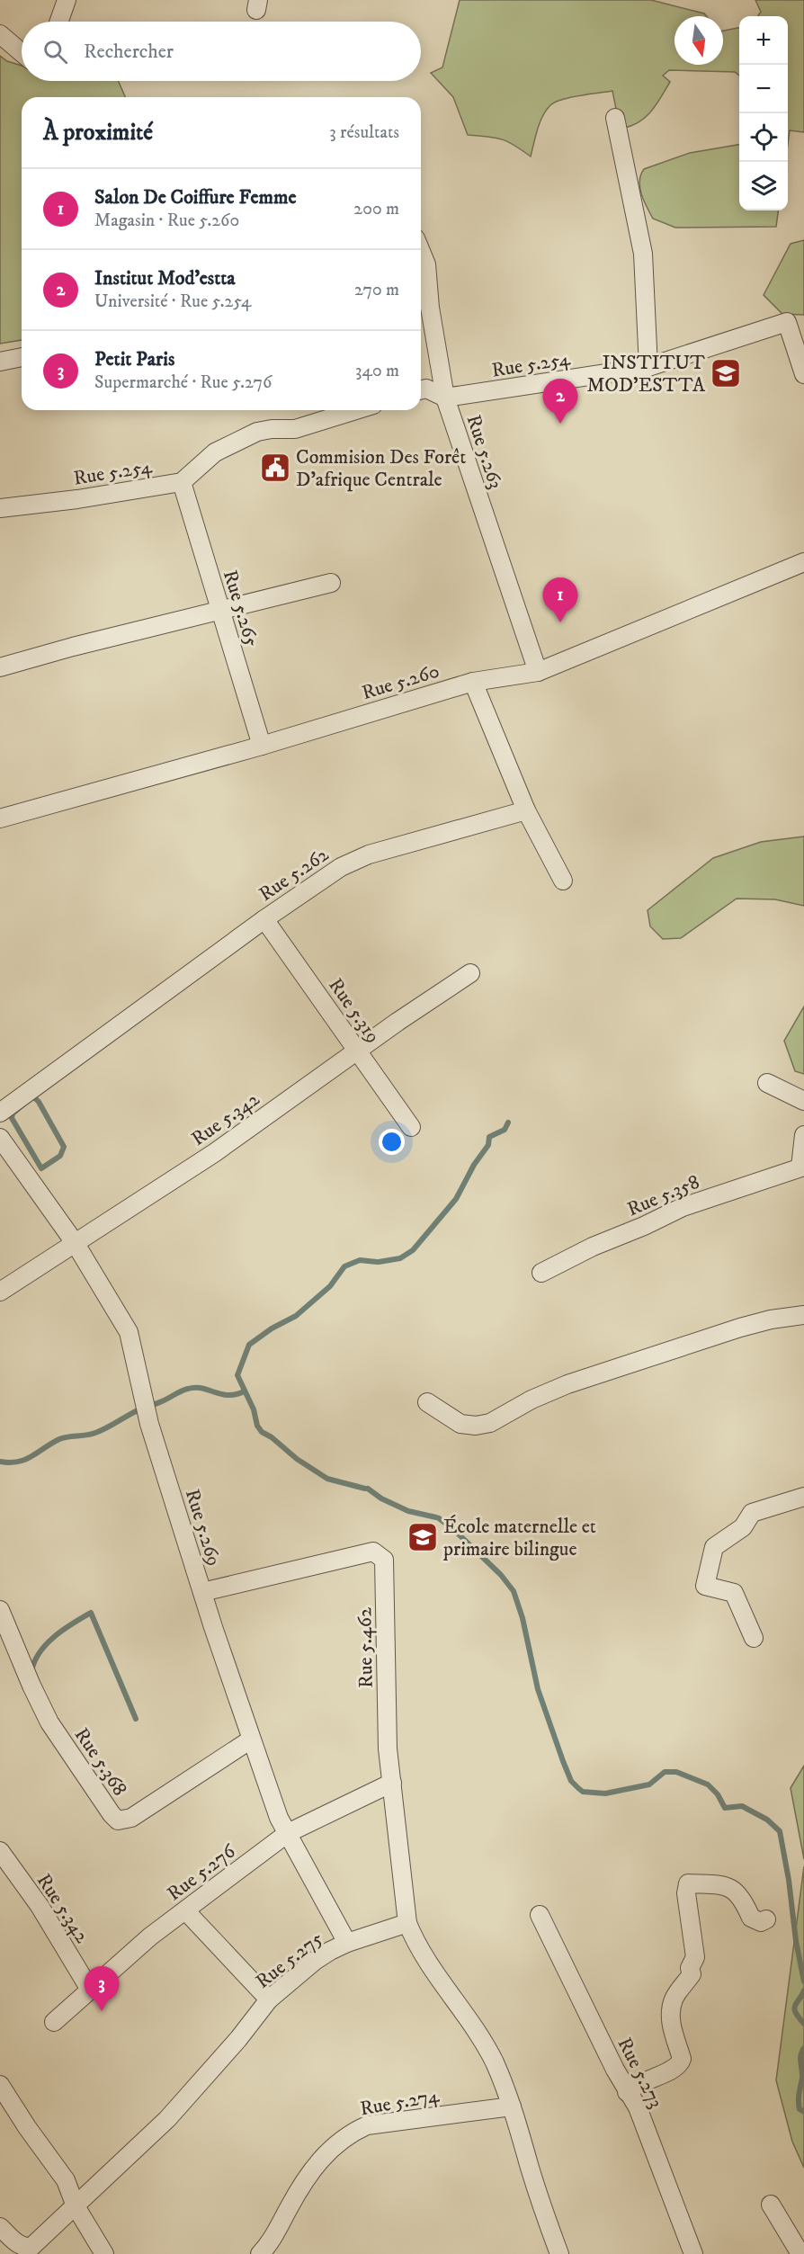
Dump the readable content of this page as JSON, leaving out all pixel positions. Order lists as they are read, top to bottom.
{
  "streets": {
    "street": [
      "Rue 5.254",
      "Rue 5.263",
      "Rue 5.265",
      "Rue 5.260",
      "Rue 5.262",
      "Rue 5.319",
      "Rue 5.342",
      "Rue 5.358",
      "Rue 5.269",
      "Rue 5.462",
      "Rue 5.368",
      "Rue 5.276",
      "Rue 5.275",
      "Rue 5.273",
      "Rue 5.274"
    ]
  },
  "crossings": [
    ["Rue 5.254", "Rue 5.263"],
    ["Rue 5.254", "Rue 5.265"],
    ["Rue 5.263", "Rue 5.260"],
    ["Rue 5.265", "Rue 5.260"],
    ["Rue 5.262", "Rue 5.319"],
    ["Rue 5.319", "Rue 5.342"],
    ["Rue 5.342", "Rue 5.269"],
    ["Rue 5.342", "Rue 5.276"],
    ["Rue 5.269", "Rue 5.462"],
    ["Rue 5.269", "Rue 5.368"],
    ["Rue 5.269", "Rue 5.276"],
    ["Rue 5.269", "Rue 5.275"],
    ["Rue 5.462", "Rue 5.276"],
    ["Rue 5.462", "Rue 5.275"]
  ],
  "places": {
    "school or university": ["INSTITUT MOD'ESTTA", "École maternelle et primaire bilingue"],
    "public building": ["Commision Des Forêt D'afrique Centrale"]
  },
  "north": "bottom",
  "page": {
    "map_buttons": ["+", "−"],
    "search": "Rechercher",
    "heading": ["À proximité", "3 résultats"],
    "list": [
      {
        "mark": "1",
        "name": "Salon De Coiffure Femme",
        "note": "Magasin · Rue 5.260",
        "value": "200 m"
      },
      {
        "mark": "2",
        "name": "Institut Mod'estta",
        "note": "Université · Rue 5.254",
        "value": "270 m"
      },
      {
        "mark": "3",
        "name": "Petit Paris",
        "note": "Supermarché · Rue 5.276",
        "value": "340 m"
      }
    ],
    "pins": ["2", "1", "3"]
  }
}
